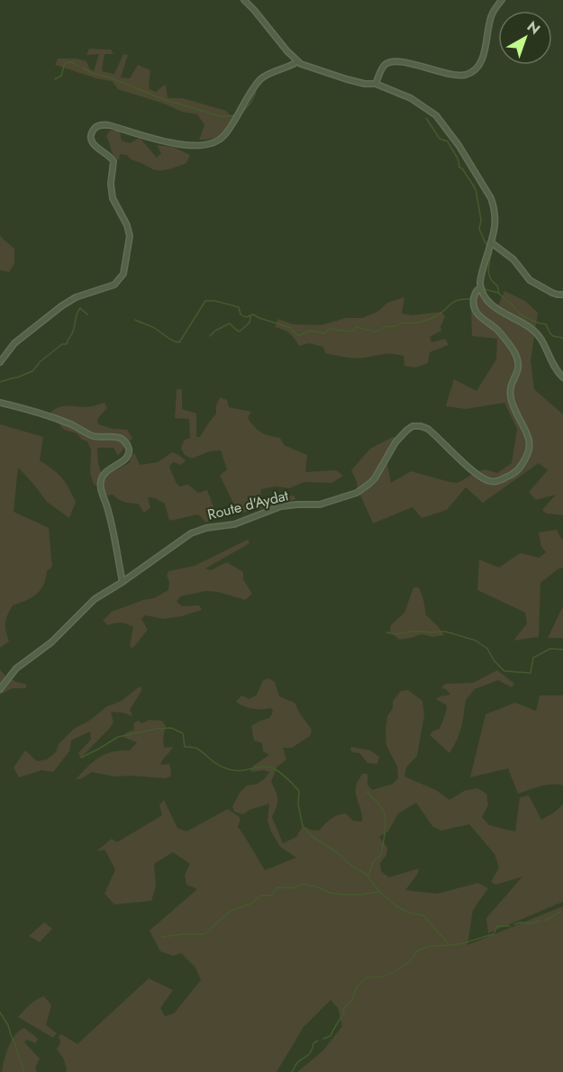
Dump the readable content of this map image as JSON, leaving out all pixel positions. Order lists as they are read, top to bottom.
{
  "streets": {
    "main road": ["Route d'Aydat"]
  },
  "north": "top right"
}
